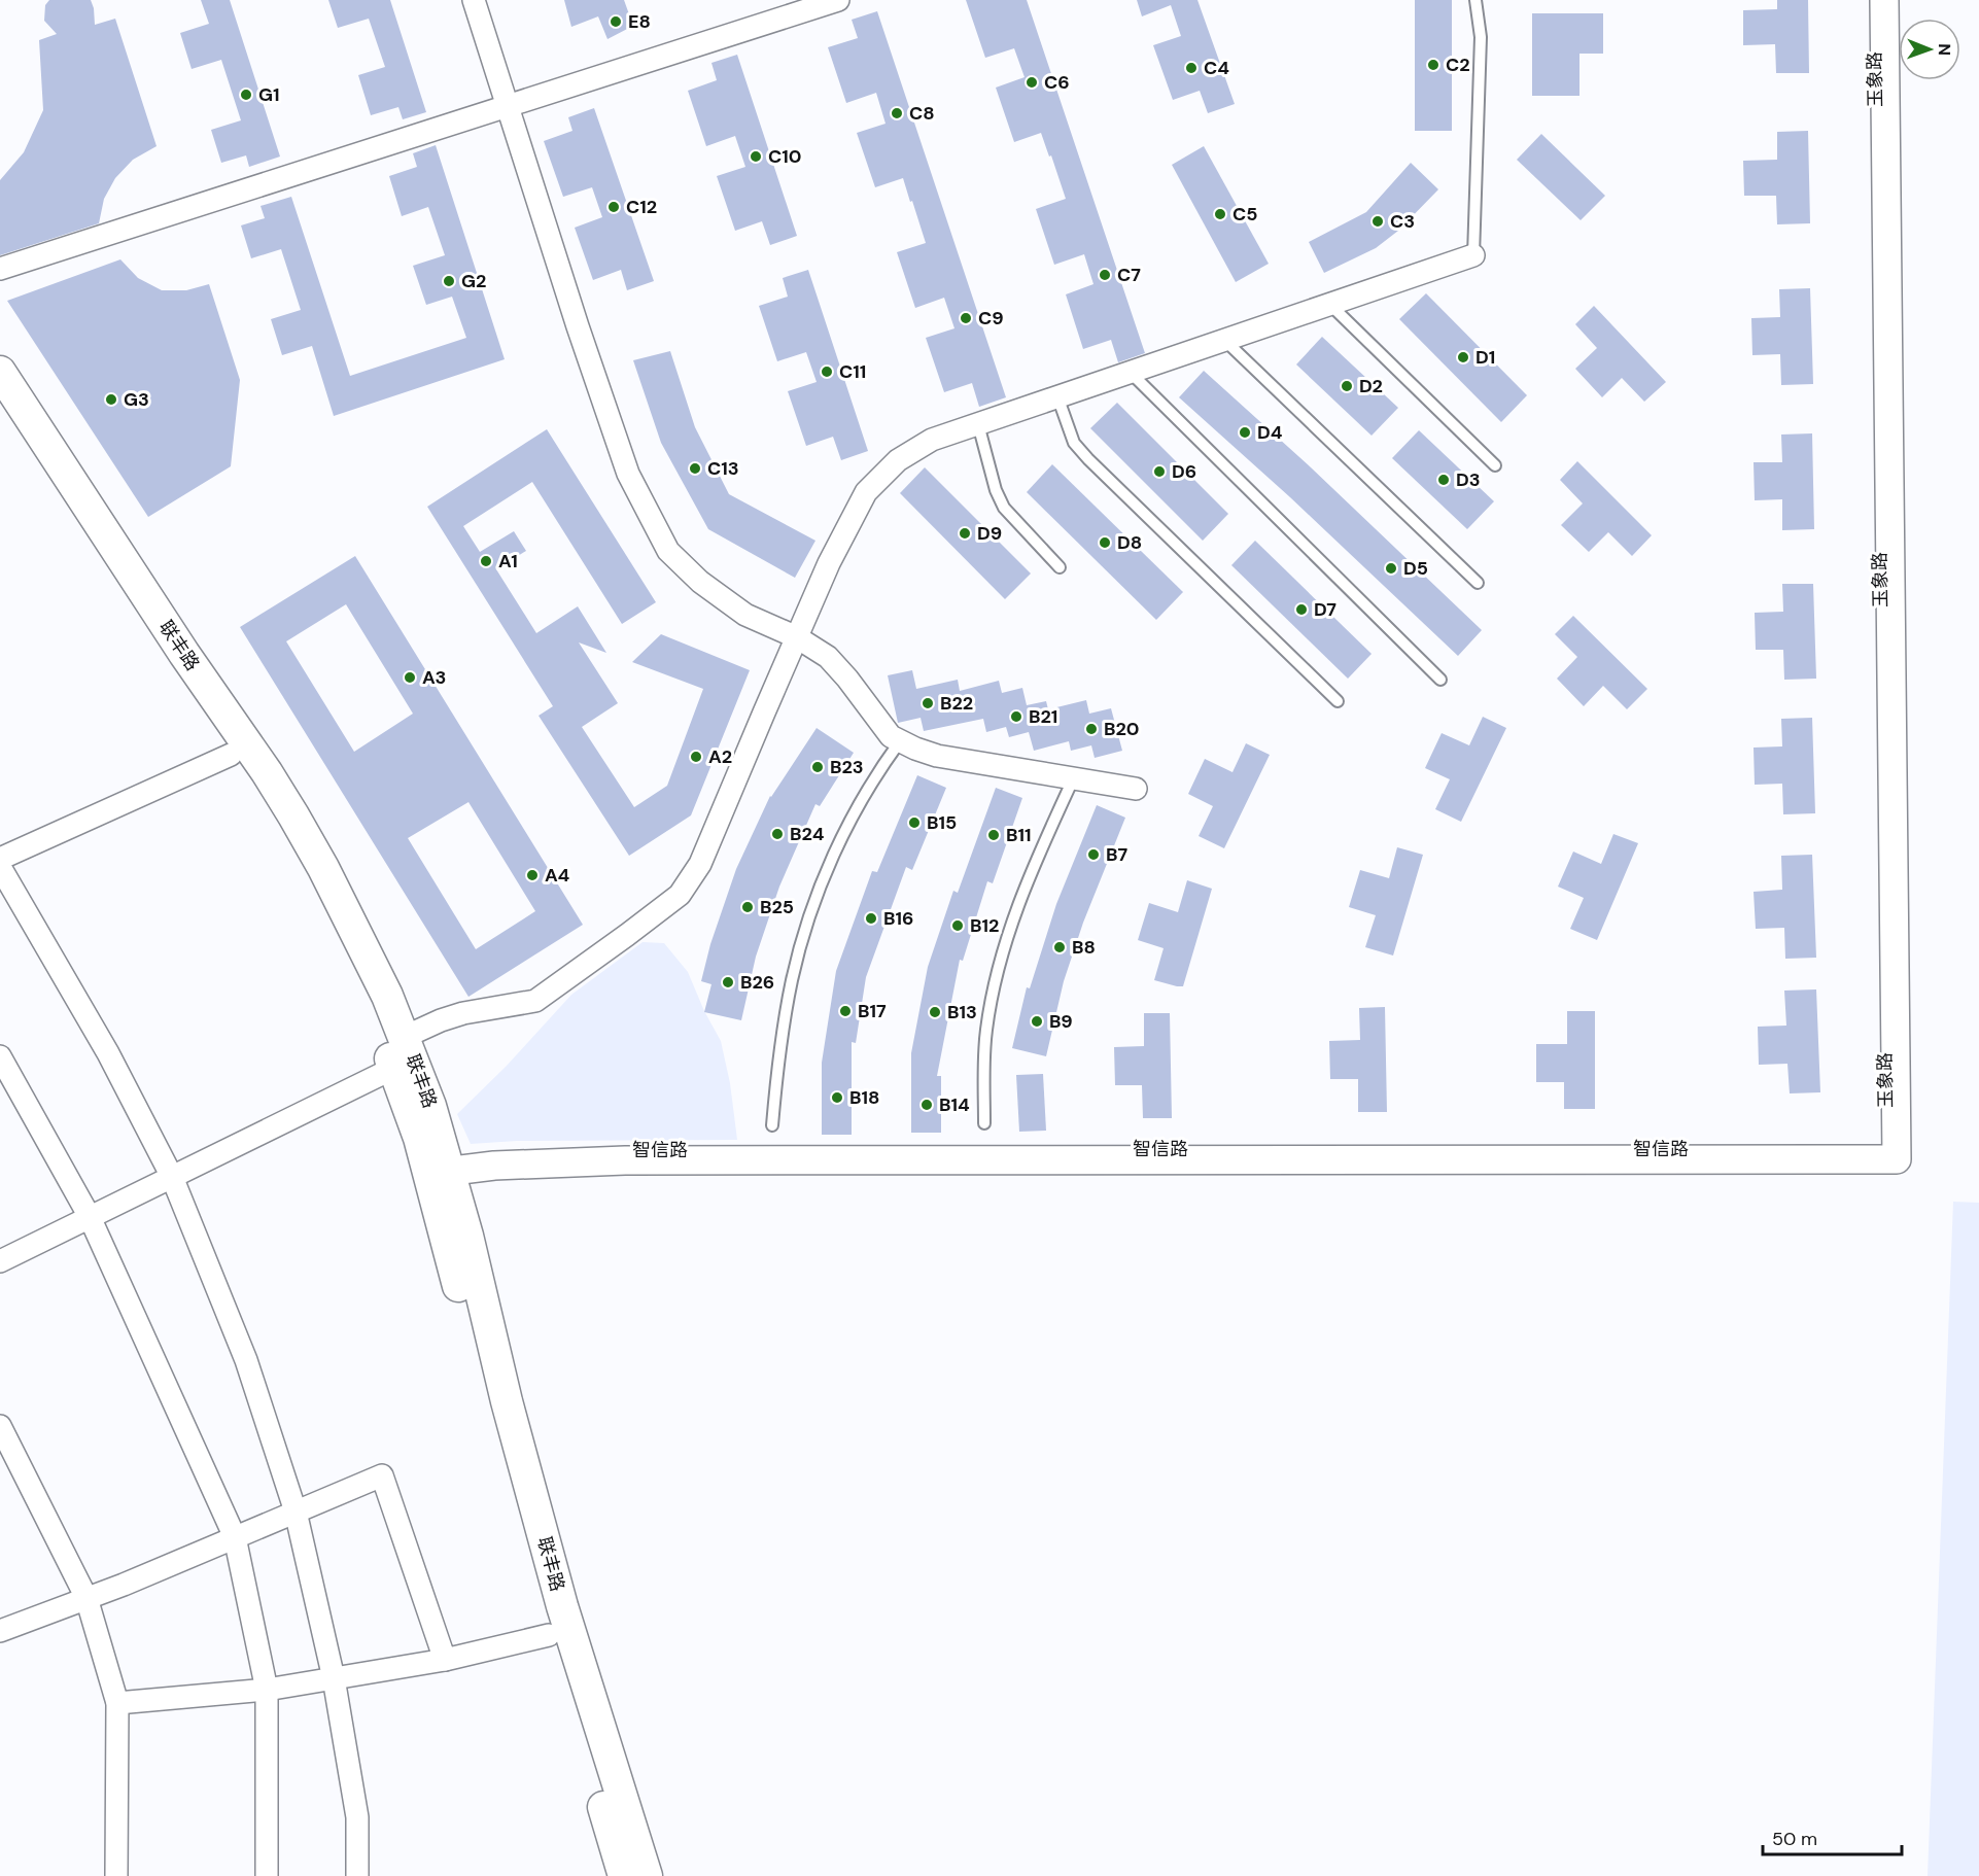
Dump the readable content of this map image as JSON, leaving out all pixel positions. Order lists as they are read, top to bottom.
{
  "streets": {
    "main road": ["联丰路"],
    "street": ["玉象路", "智信路"]
  },
  "crossings": [
    ["玉象路", "智信路"],
    ["联丰路", "智信路"]
  ],
  "places": [
    "E8",
    "C2",
    "C4",
    "C6",
    "G1",
    "C8",
    "C10",
    "C12",
    "C5",
    "C3",
    "C7",
    "G2",
    "C9",
    "D1",
    "C11",
    "D2",
    "G3",
    "D4",
    "C13",
    "D6",
    "D3",
    "D9",
    "D8",
    "A1",
    "D5",
    "D7",
    "A3",
    "B22",
    "B21",
    "B20",
    "A2",
    "B23",
    "B15",
    "B24",
    "B11",
    "B7",
    "A4",
    "B25",
    "B16",
    "B12",
    "B8",
    "B26",
    "B17",
    "B13",
    "B9",
    "B18",
    "B14"
  ],
  "scale_bar": "50 m",
  "north": "right"
}
